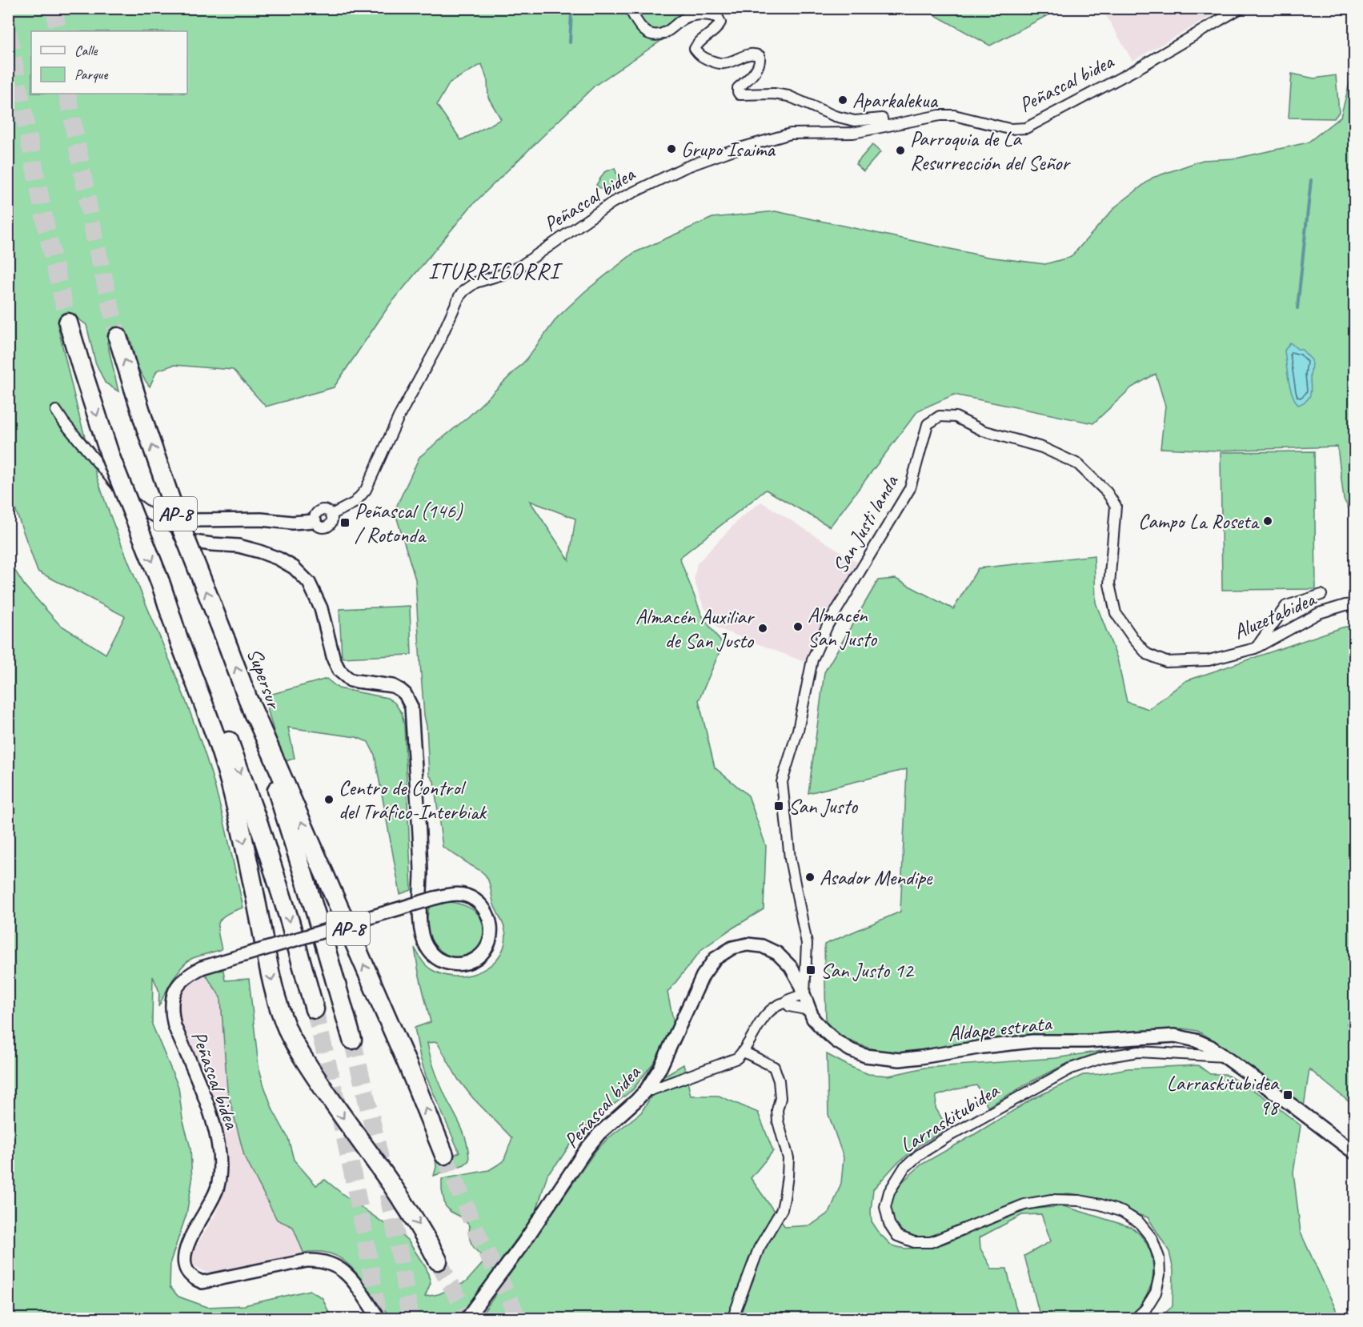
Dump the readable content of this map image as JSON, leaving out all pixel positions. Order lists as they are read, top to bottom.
{
  "streets": {
    "highway": ["AP-8", "Supersur"],
    "street": [
      "Peñascal bidea",
      "San Justi landa",
      "Aluzetabidea",
      "Aldape estrata",
      "Larraskitubidea"
    ]
  },
  "crossings": [
    ["Peñascal bidea", "San Justi landa"],
    ["Peñascal bidea", "Aldape estrata"],
    ["AP-8", "Supersur"],
    ["San Justi landa", "Aluzetabidea"],
    ["San Justi landa", "Aldape estrata"],
    ["Aldape estrata", "Larraskitubidea"]
  ],
  "districts": ["ITURRIGORRI"],
  "places": {
    "other": [
      "Aparkalekua",
      "Grupo Isaima",
      "Parroquia de La Resurrección del Señor",
      "Campo La Roseta",
      "Almacén San Justo",
      "Almacén Auxiliar de San Justo",
      "Centro de Control del Tráfico-Interbiak",
      "Asador Mendipe"
    ],
    "transit": [
      "Peñascal (146) / Rotonda",
      "San Justo",
      "San Justo 12",
      "Larraskitubidea 98"
    ]
  },
  "legend": ["Calle", "Parque"]
}
